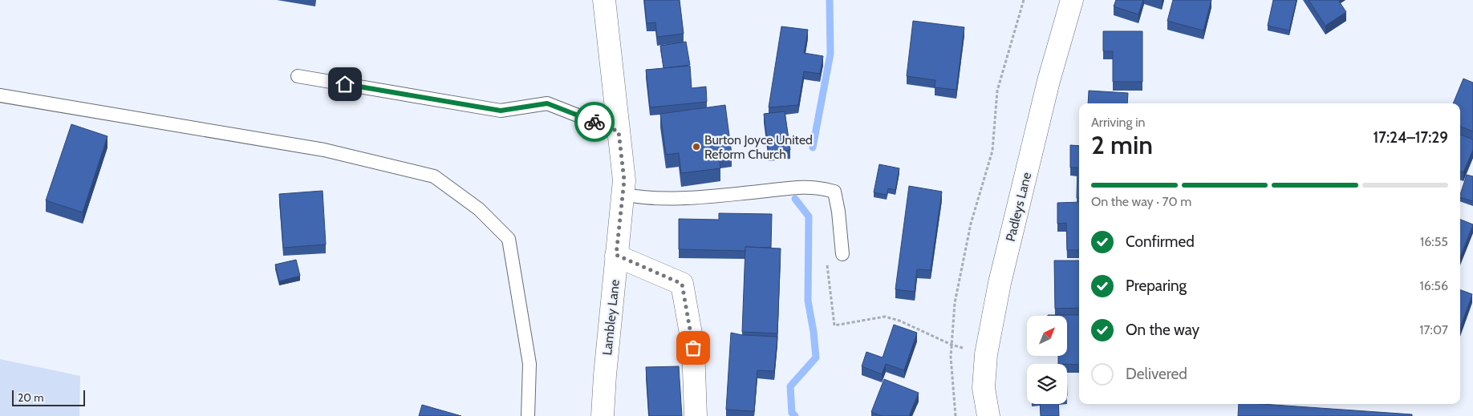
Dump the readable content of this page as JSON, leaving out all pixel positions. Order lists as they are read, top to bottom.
{
  "streets": {
    "street": ["Padleys Lane", "Lambley Lane"]
  },
  "places": ["Burton Joyce United Reform Church"],
  "scale_bar": "20 m",
  "north": "top right",
  "page": {
    "heading": ["2 min", "Arriving in", "17:24–17:29"],
    "bar": "On the way · 70 m",
    "list": [
      ["Confirmed", "16:55"],
      ["Preparing", "16:56"],
      ["On the way", "17:07"],
      "Delivered"
    ],
    "scale": "20 m"
  }
}
